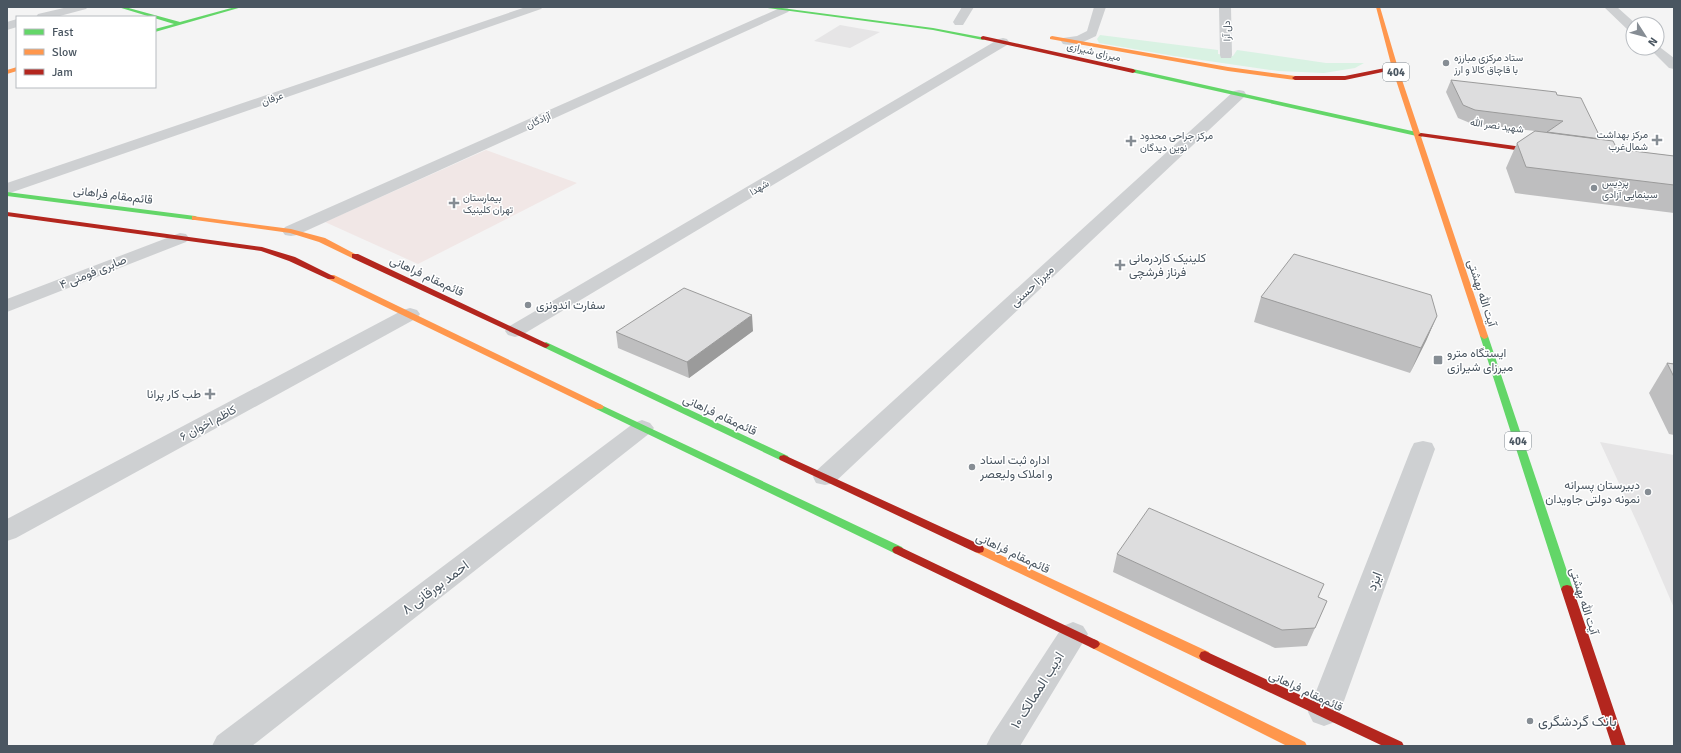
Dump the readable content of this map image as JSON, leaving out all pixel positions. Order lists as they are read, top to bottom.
{
  "streets": {
    "main road": [
      "میرزای شیرازی",
      "404",
      "شهید نصر الله",
      "قائم‌مقام فراهانی",
      "آیت الله بهشتی"
    ],
    "street": [
      "دل آرا",
      "عرفان",
      "آزادگان",
      "شهدا",
      "صابری فومنی ۴",
      "میرزا حسنی",
      "کاظم اخوان ۶",
      "ایزد",
      "احمد بورقانی ۸",
      "ادیب الممالک ۱۰"
    ]
  },
  "crossings": [
    ["میرزای شیرازی", "آزادگان"],
    ["میرزای شیرازی", "شهدا"],
    ["میرزای شیرازی", "میرزا حسنی"],
    ["میرزای شیرازی", "آیت الله بهشتی"],
    ["آزادگان", "قائم‌مقام فراهانی"],
    ["شهدا", "قائم‌مقام فراهانی"],
    ["قائم‌مقام فراهانی", "میرزا حسنی"],
    ["قائم‌مقام فراهانی", "ایزد"]
  ],
  "places": {
    "other": [
      "ستاد مرکزی مبارزه با قاچاق کالا و ارز",
      "پردیس سینمایی آزادی",
      "سفارت اندونزی",
      "اداره ثبت اسناد و املاک ولیعصر",
      "دبيرستان پسرانه نمونه دولتی جاويدان",
      "بانک گردشگری"
    ],
    "health": [
      "مرکز بهداشت شمال‌غرب",
      "مرکز جراحی محدود نوین دیدگان",
      "بیمارستان تهران کلینیک",
      "کلینیک کاردرمانی فرناز فرشچی",
      "طب کار پرانا"
    ],
    "transit": ["ایستگاه مترو میرزای شیرازی"]
  },
  "legend": ["Fast", "Slow", "Jam"],
  "north": "bottom right"
}
